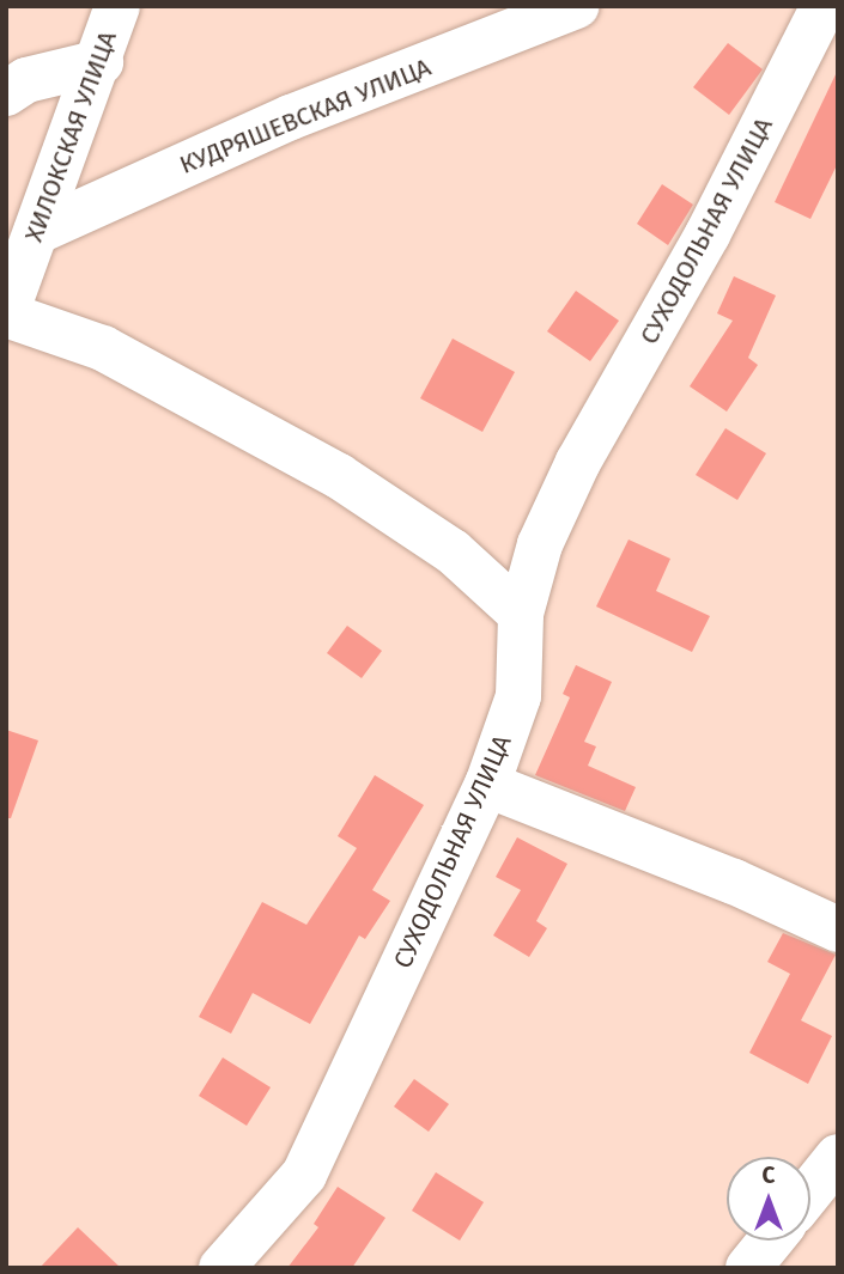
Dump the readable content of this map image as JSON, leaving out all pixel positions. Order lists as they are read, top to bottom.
{
  "streets": {
    "street": ["КУДРЯШЕВСКАЯ УЛИЦА", "ХИЛОКСКАЯ УЛИЦА", "СУХОДОЛЬНАЯ УЛИЦА"]
  },
  "crossings": [
    ["КУДРЯШЕВСКАЯ УЛИЦА", "ХИЛОКСКАЯ УЛИЦА"]
  ],
  "north": "top"
}
